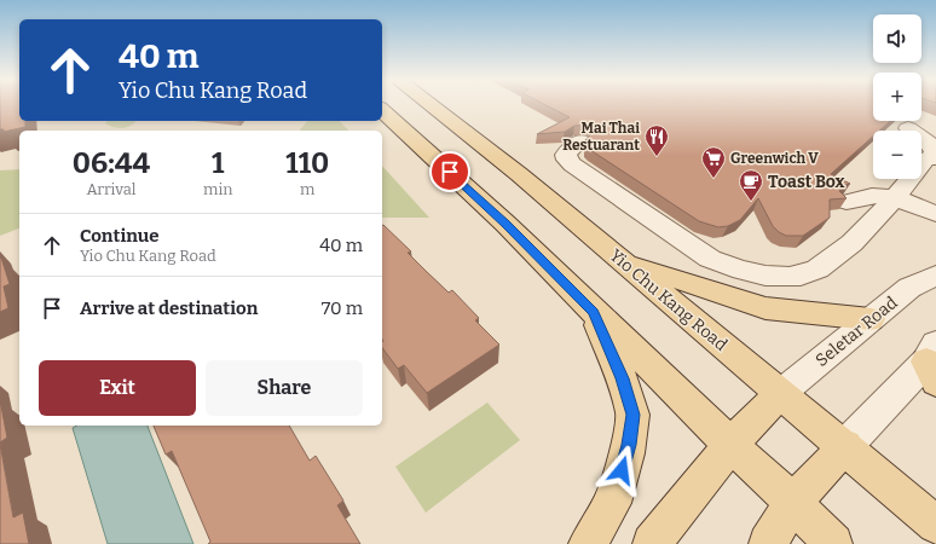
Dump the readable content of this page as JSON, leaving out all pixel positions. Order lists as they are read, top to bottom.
{
  "streets": {
    "main road": ["Yio Chu Kang Road"],
    "street": ["Seletar Road"]
  },
  "crossings": [
    ["Yio Chu Kang Road", "Seletar Road"]
  ],
  "places": {
    "restaurant": ["Mai Thai Restuarant"],
    "supermarket": ["Greenwich V"],
    "cafe": ["Toast Box"]
  },
  "page": {
    "map_buttons": ["+", "−"],
    "turn": ["40 m", "Yio Chu Kang Road"],
    "eta": [
      "06:44",
      "Arrival",
      "1",
      "min",
      "110",
      "m"
    ],
    "list": [
      {
        "name": "Continue",
        "note": "Yio Chu Kang Road",
        "value": "40 m"
      },
      {
        "name": "Arrive at destination",
        "value": "70 m"
      }
    ],
    "buttons": ["Exit", "Share"]
  }
}
